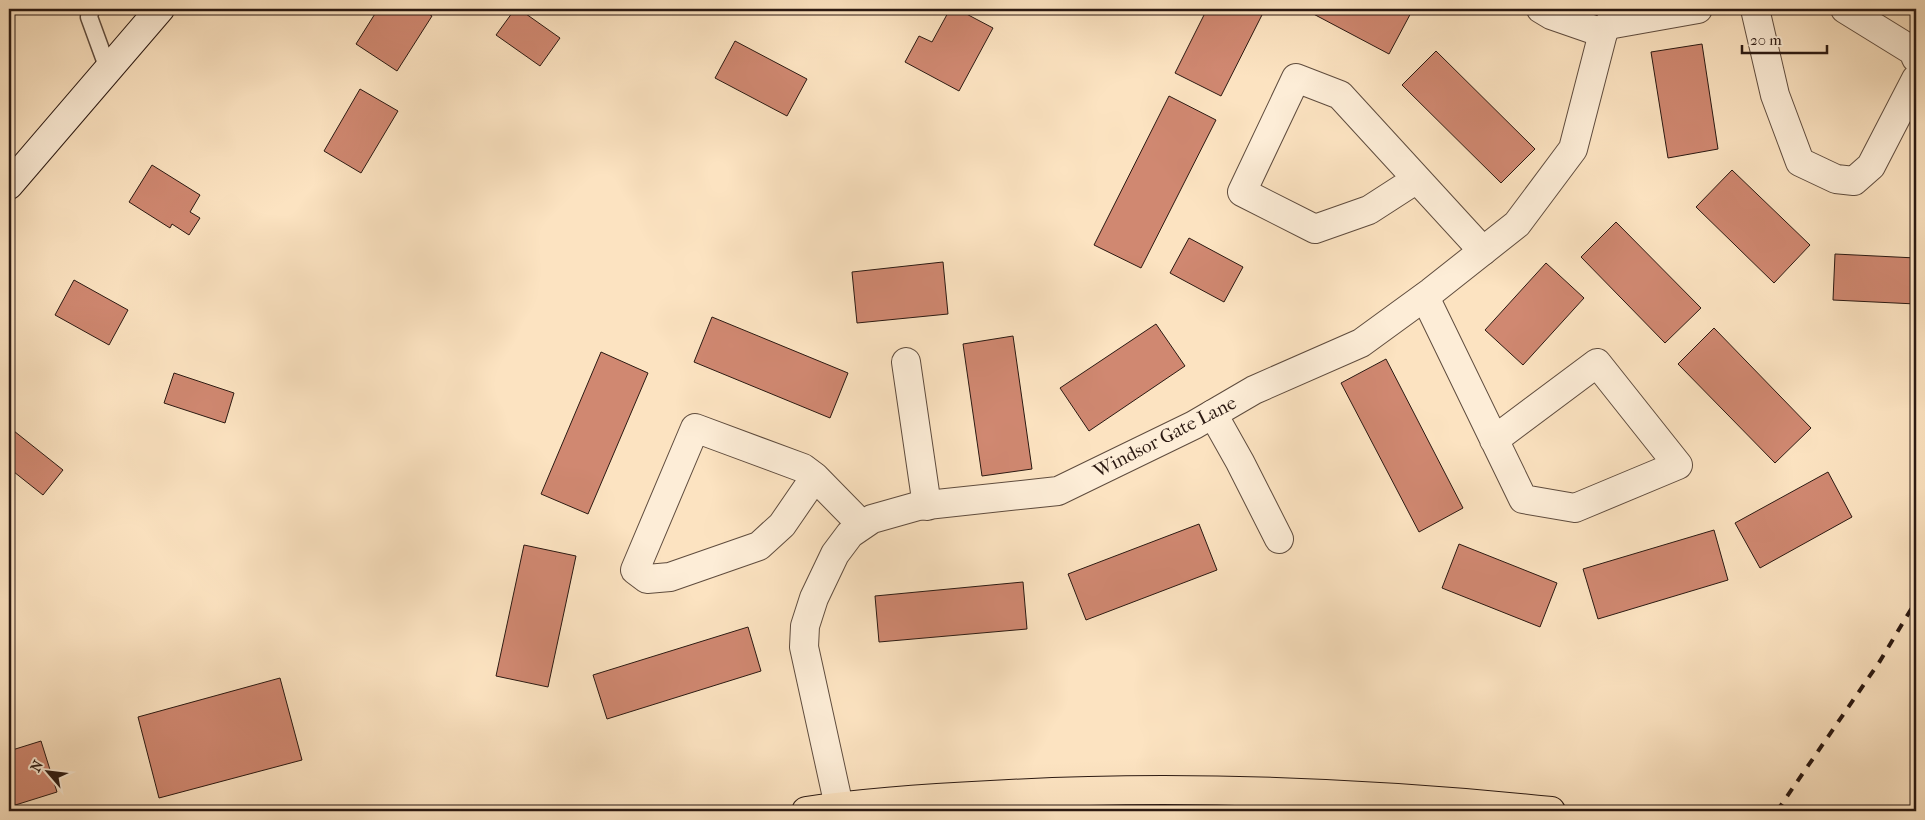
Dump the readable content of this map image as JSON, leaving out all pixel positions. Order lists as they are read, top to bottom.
{
  "streets": {
    "street": ["Windsor Gate Lane"]
  },
  "scale_bar": "20 m",
  "north": "top left"
}
